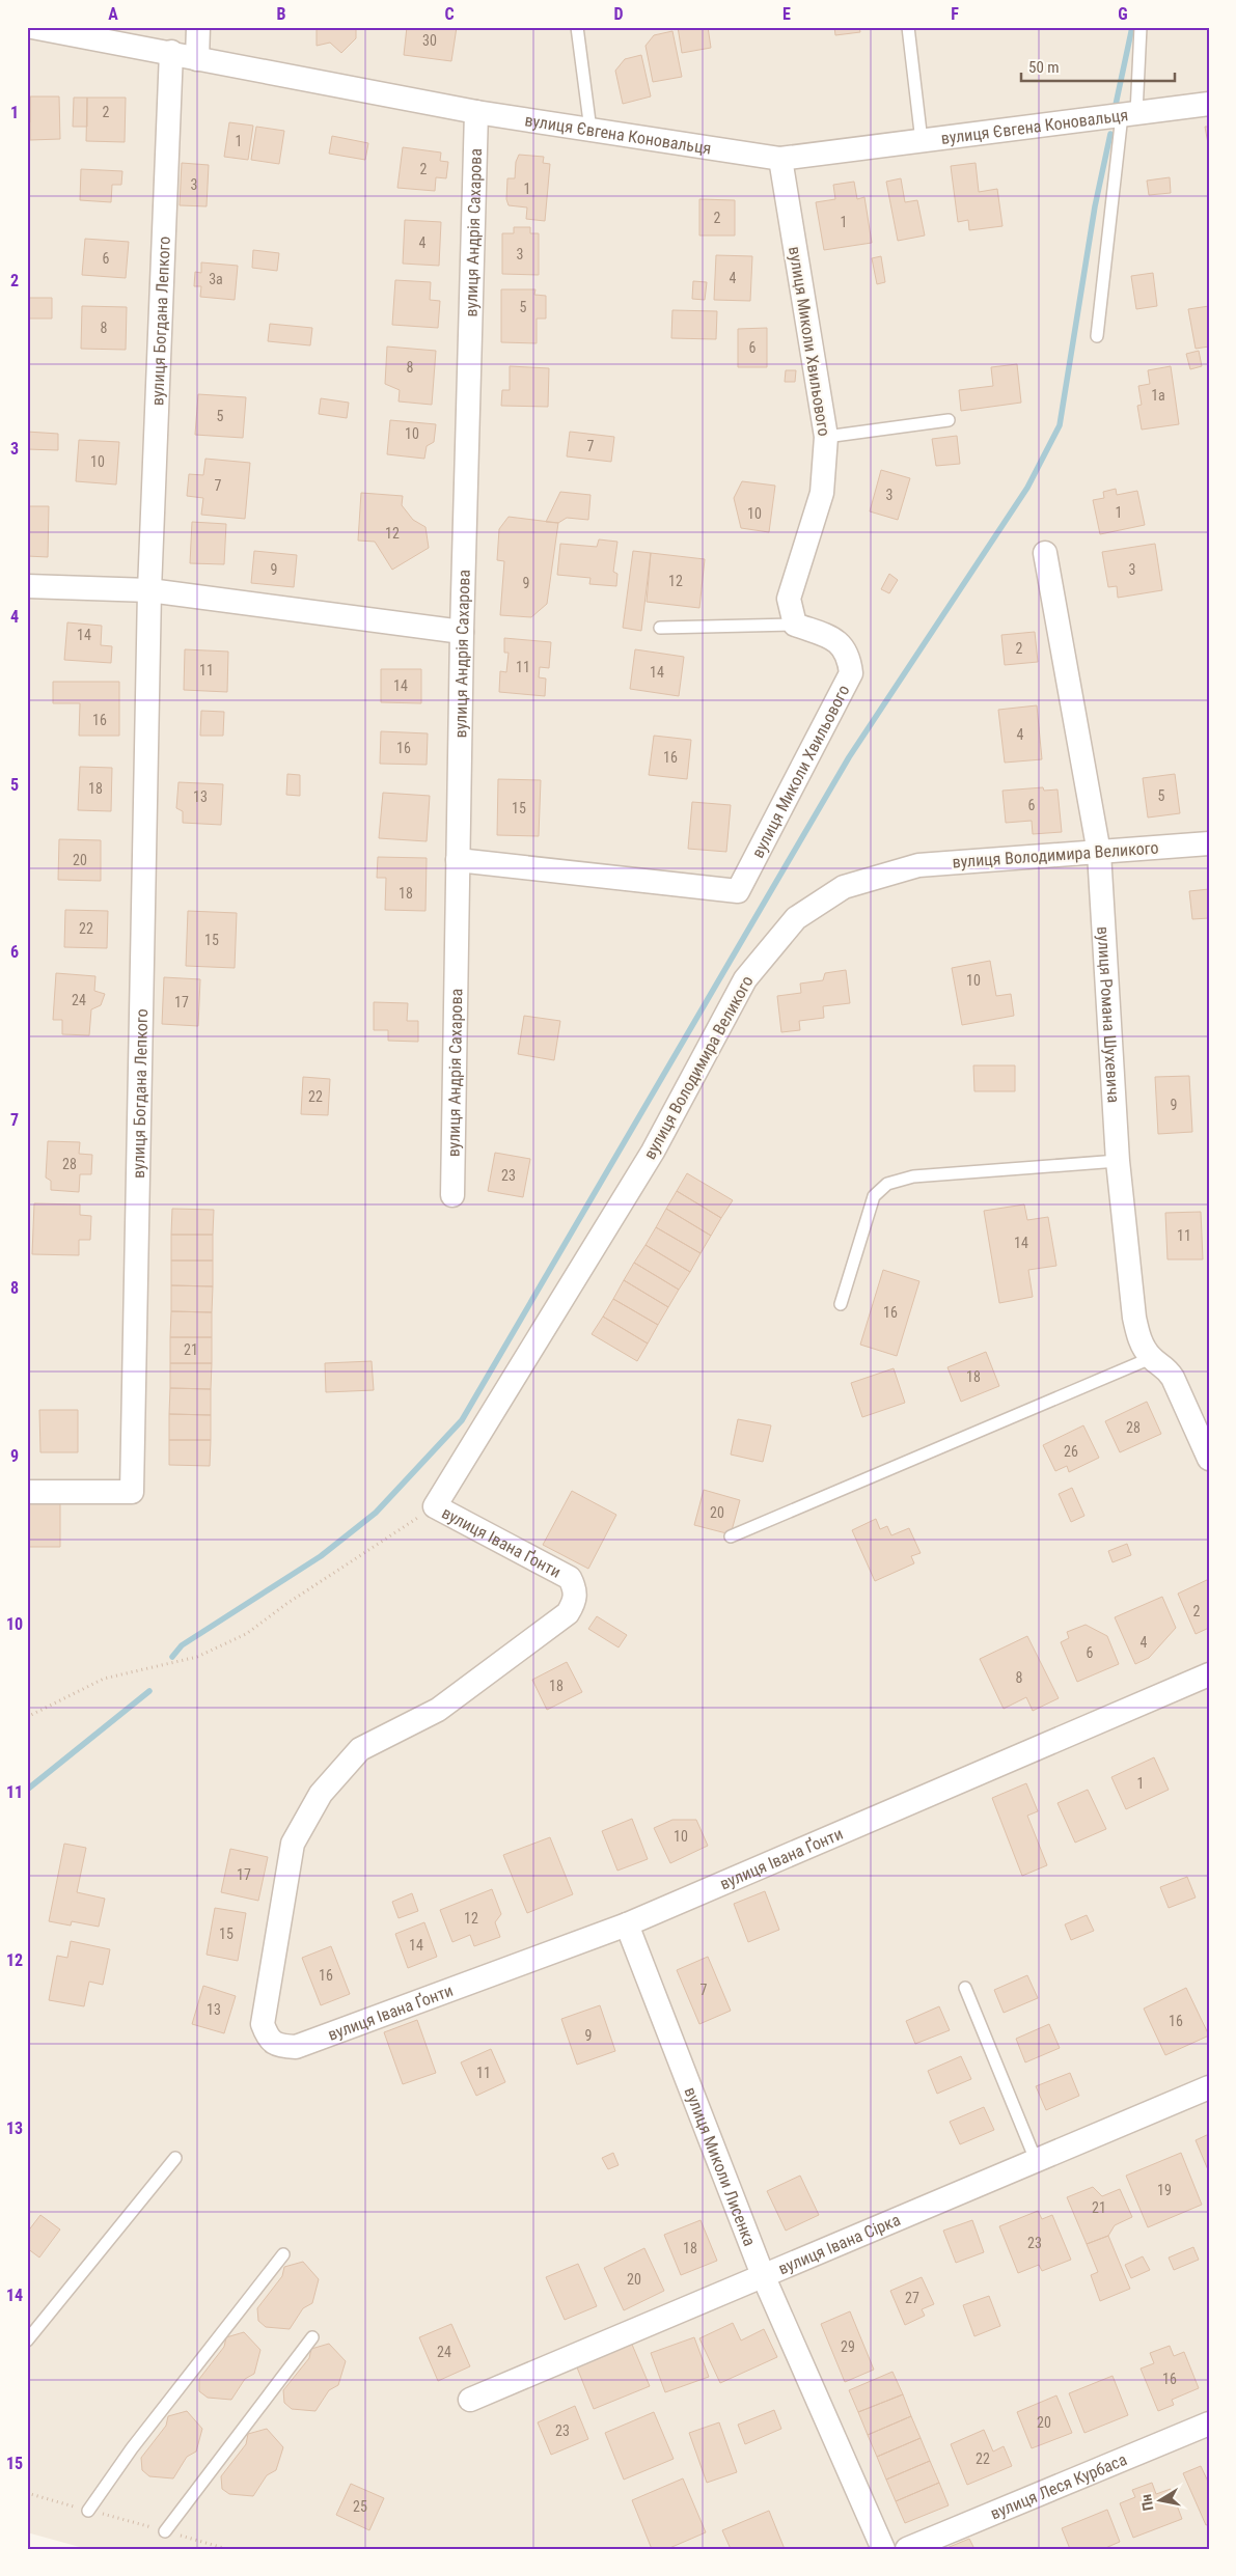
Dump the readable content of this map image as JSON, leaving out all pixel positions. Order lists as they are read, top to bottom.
{
  "streets": {
    "street": [
      "вулиця Євгена Коновальця",
      "вулиця Андрія Сахарова",
      "вулиця Богдана Лепкого",
      "вулиця Миколи Хвильового",
      "вулиця Володимира Великого",
      "вулиця Романа Шухевича",
      "вулиця Івана Ґонти",
      "вулиця Миколи Лисенка",
      "вулиця Івана Сірка",
      "вулиця Леся Курбаса"
    ]
  },
  "crossings": [
    ["вулиця Євгена Коновальця", "вулиця Андрія Сахарова"],
    ["вулиця Євгена Коновальця", "вулиця Богдана Лепкого"],
    ["вулиця Євгена Коновальця", "вулиця Миколи Хвильового"],
    ["вулиця Андрія Сахарова", "вулиця Миколи Хвильового"],
    ["вулиця Володимира Великого", "вулиця Романа Шухевича"],
    ["вулиця Володимира Великого", "вулиця Івана Ґонти"],
    ["вулиця Івана Ґонти", "вулиця Миколи Лисенка"],
    ["вулиця Миколи Лисенка", "вулиця Івана Сірка"]
  ],
  "house_numbers": [
    "30",
    "2",
    "1",
    "2",
    "3",
    "1",
    "2",
    "1",
    "4",
    "3",
    "6",
    "4",
    "3а",
    "5",
    "8",
    "6",
    "8",
    "1а",
    "5",
    "10",
    "7",
    "10",
    "7",
    "3",
    "1",
    "10",
    "12",
    "9",
    "3",
    "12",
    "9",
    "14",
    "2",
    "11",
    "11",
    "14",
    "14",
    "16",
    "4",
    "16",
    "16",
    "18",
    "5",
    "13",
    "6",
    "15",
    "20",
    "18",
    "22",
    "15",
    "10",
    "24",
    "17",
    "22",
    "9",
    "28",
    "23",
    "11",
    "14",
    "16",
    "21",
    "18",
    "28",
    "26",
    "20",
    "2",
    "4",
    "6",
    "8",
    "18",
    "1",
    "10",
    "17",
    "12",
    "15",
    "14",
    "16",
    "7",
    "13",
    "16",
    "9",
    "11",
    "19",
    "21",
    "23",
    "18",
    "20",
    "27",
    "29",
    "24",
    "16",
    "20",
    "23",
    "22",
    "25"
  ],
  "scale_bar": "50 m",
  "north": "left",
  "grid": {
    "columns": [
      "A",
      "B",
      "C",
      "D",
      "E",
      "F",
      "G"
    ],
    "rows": [
      "1",
      "2",
      "3",
      "4",
      "5",
      "6",
      "7",
      "8",
      "9",
      "10",
      "11",
      "12",
      "13",
      "14",
      "15"
    ]
  }
}
